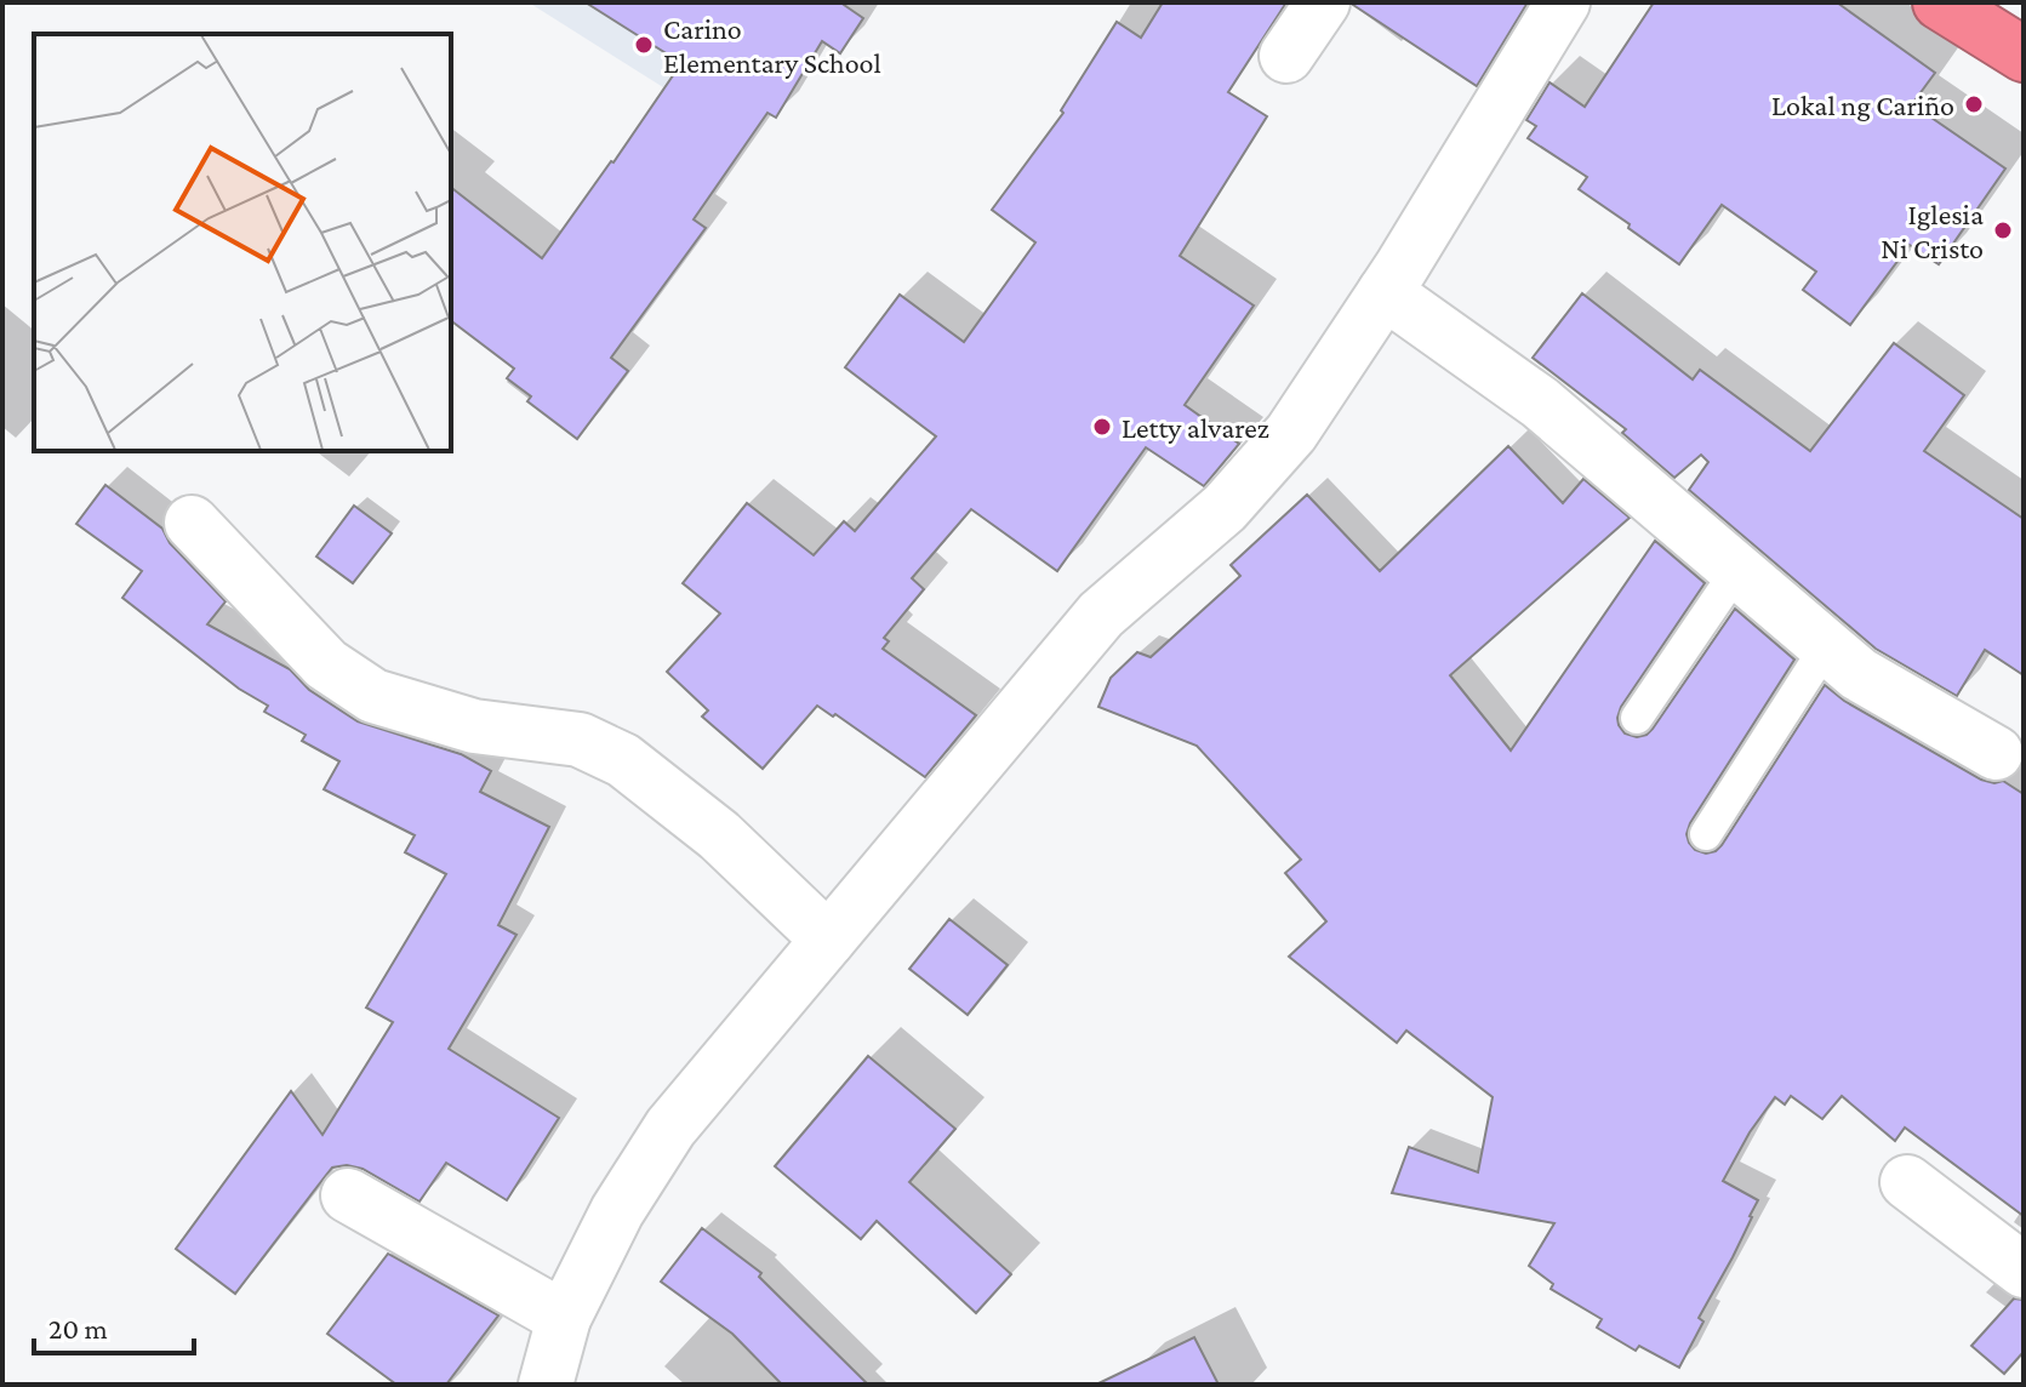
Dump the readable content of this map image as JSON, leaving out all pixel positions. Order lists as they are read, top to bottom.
{
  "places": [
    "Carino Elementary School",
    "Lokal ng Cariño",
    "Iglesia Ni Cristo",
    "Letty alvarez"
  ],
  "scale_bar": "20 m"
}
